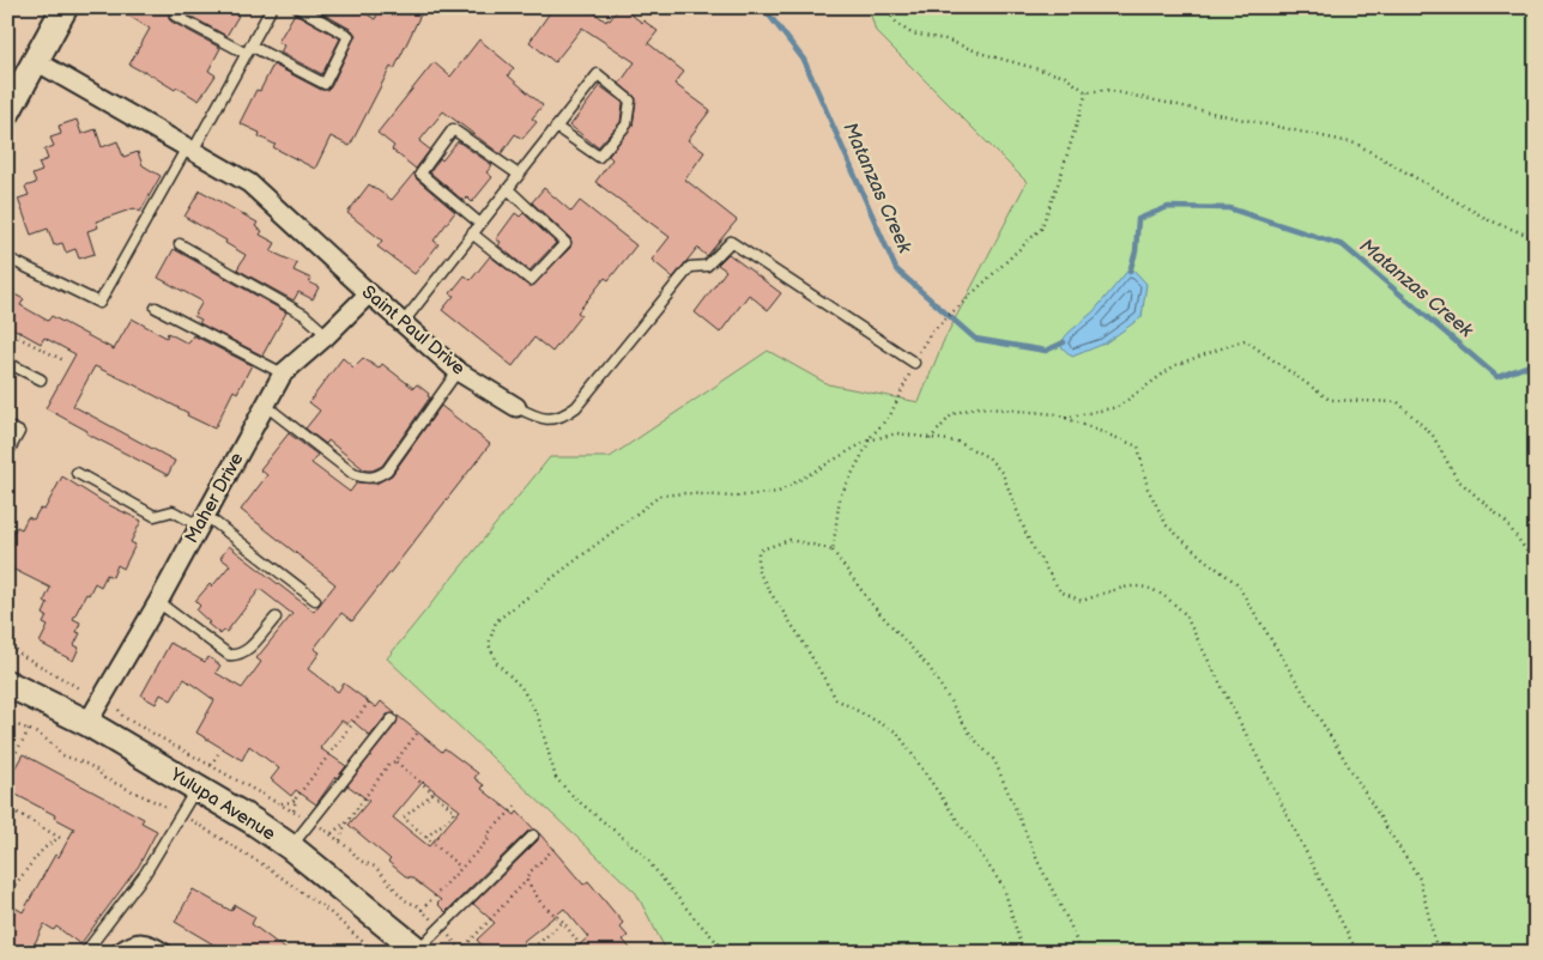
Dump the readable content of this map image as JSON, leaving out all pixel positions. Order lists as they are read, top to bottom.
{
  "streets": {
    "street": ["Saint Paul Drive", "Maher Drive", "Yulupa Avenue"]
  },
  "crossings": [
    ["Saint Paul Drive", "Maher Drive"],
    ["Maher Drive", "Yulupa Avenue"]
  ],
  "water": ["Matanzas Creek"]
}
